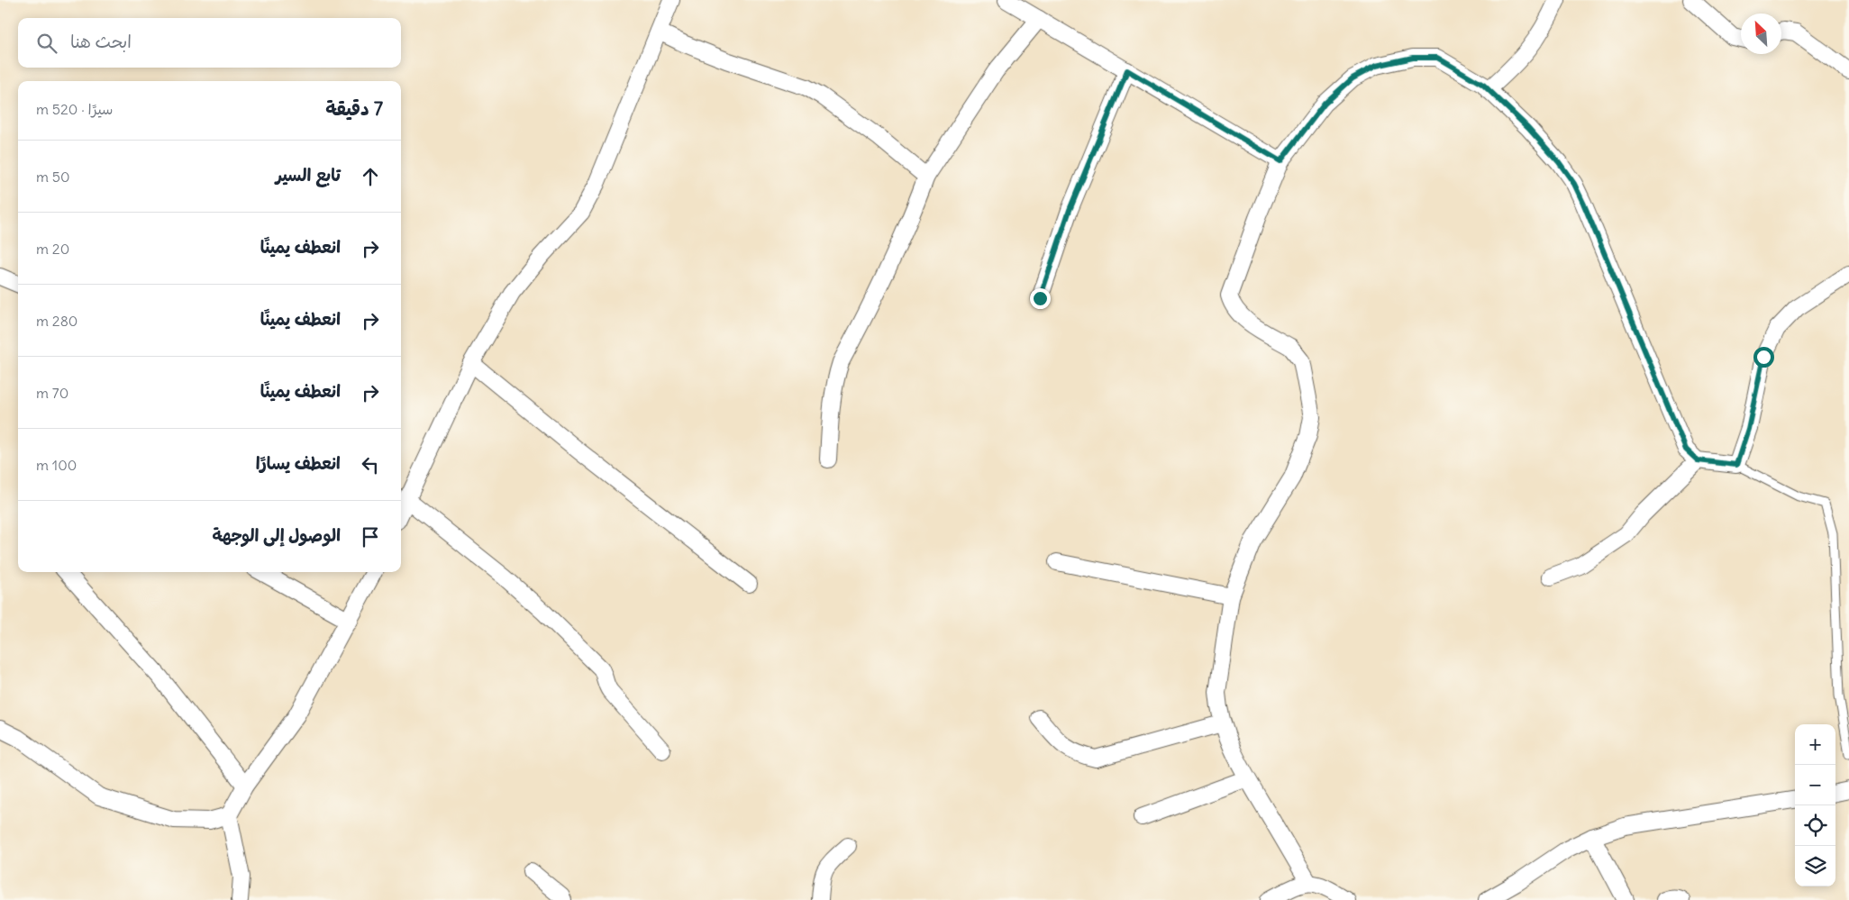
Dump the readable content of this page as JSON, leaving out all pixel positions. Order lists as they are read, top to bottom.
{
  "north": "top left",
  "page": {
    "search": "ابحث هنا",
    "heading": ["7 دقيقة", "سيرًا · 520 m"],
    "list": [
      ["تابع السير", "50 m"],
      ["انعطف يمينًا", "20 m"],
      ["انعطف يمينًا", "280 m"],
      ["انعطف يمينًا", "70 m"],
      ["انعطف يسارًا", "100 m"],
      "الوصول إلى الوجهة"
    ],
    "map_buttons": ["+", "−"]
  }
}
